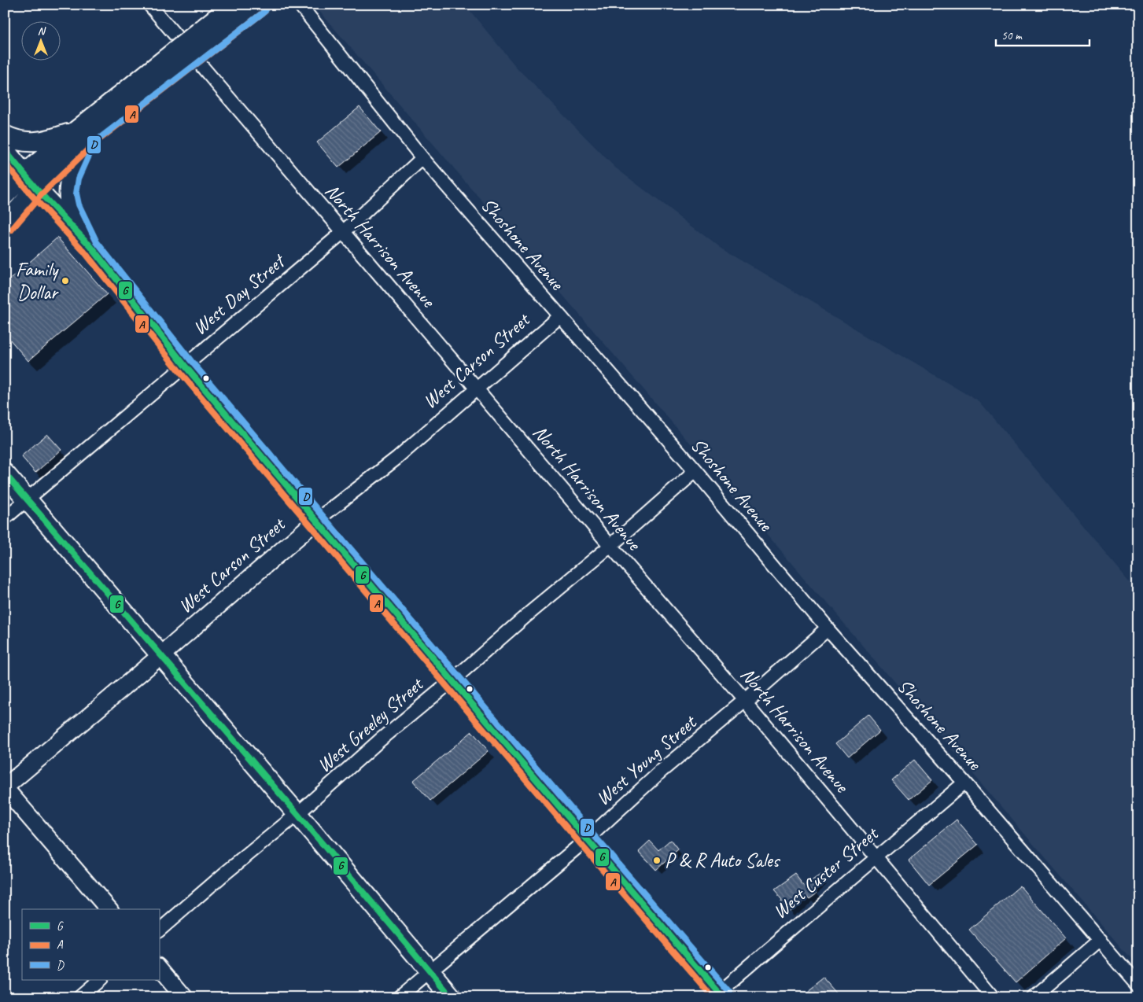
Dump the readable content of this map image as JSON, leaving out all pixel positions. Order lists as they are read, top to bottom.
{
  "streets": {
    "street": [
      "Shoshone Avenue",
      "North Harrison Avenue",
      "West Day Street",
      "West Carson Street",
      "West Greeley Street",
      "West Young Street",
      "West Custer Street"
    ]
  },
  "crossings": [
    ["Shoshone Avenue", "West Day Street"],
    ["Shoshone Avenue", "West Carson Street"],
    ["Shoshone Avenue", "West Greeley Street"],
    ["Shoshone Avenue", "West Young Street"],
    ["Shoshone Avenue", "West Custer Street"],
    ["North Harrison Avenue", "West Day Street"],
    ["North Harrison Avenue", "West Carson Street"],
    ["North Harrison Avenue", "West Greeley Street"],
    ["North Harrison Avenue", "West Young Street"],
    ["North Harrison Avenue", "West Custer Street"]
  ],
  "places": ["Family Dollar", "P & R Auto Sales"],
  "lines": ["transit line A", "transit line D", "transit line G"],
  "legend": ["G", "A", "D"],
  "scale_bar": "50 m",
  "north": "top"
}
